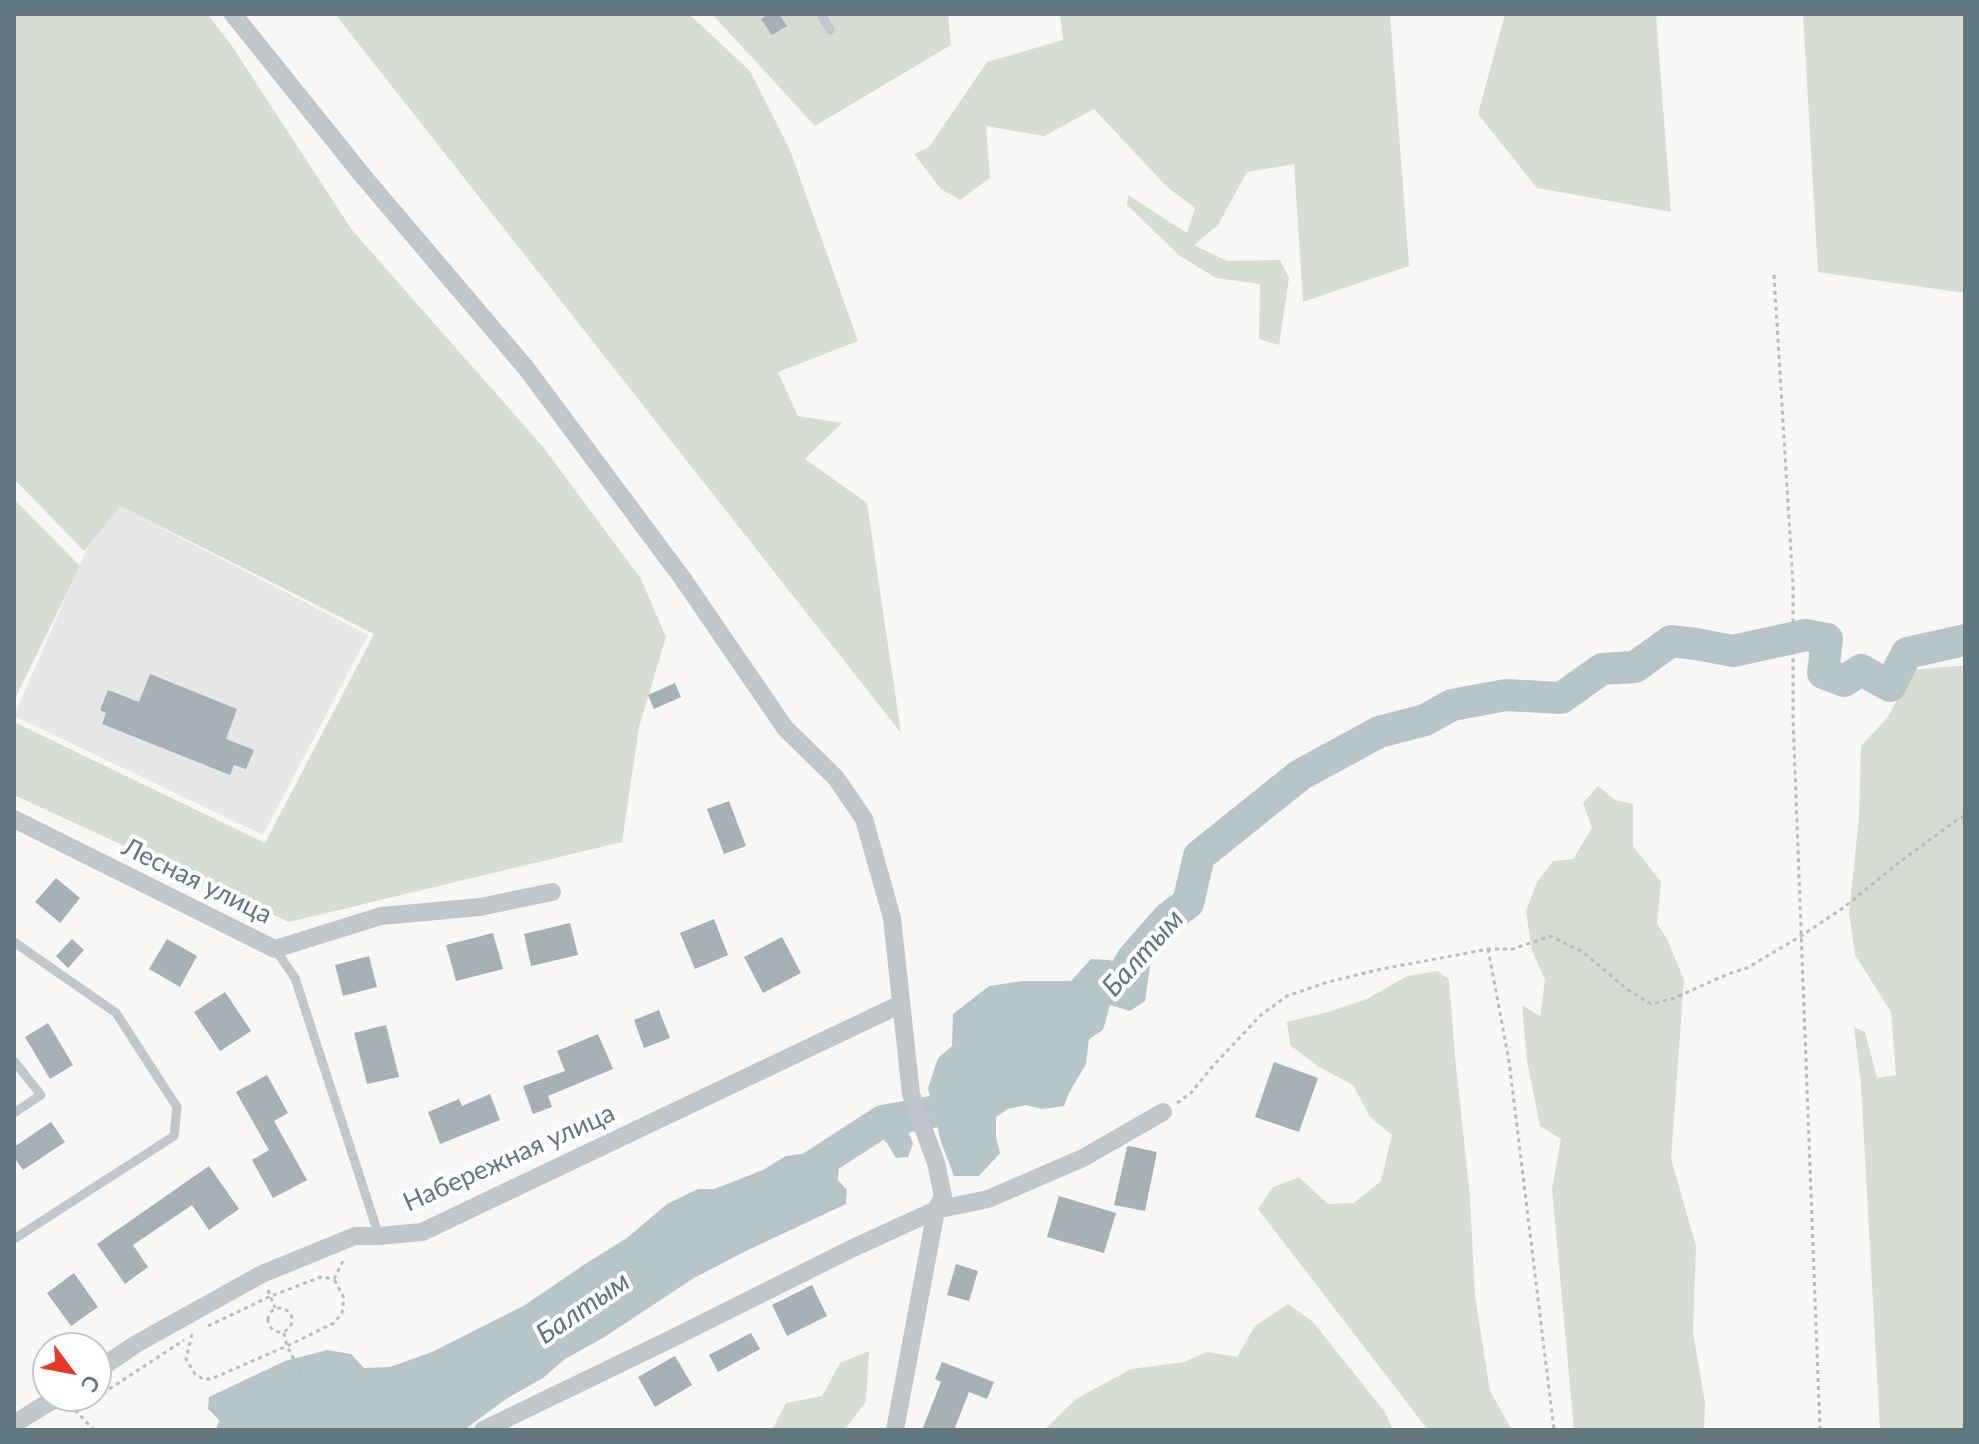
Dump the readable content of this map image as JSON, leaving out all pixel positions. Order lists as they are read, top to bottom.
{
  "streets": {
    "street": ["Лесная улица", "Набережная улица"]
  },
  "water": ["Балтым"],
  "north": "bottom right"
}
